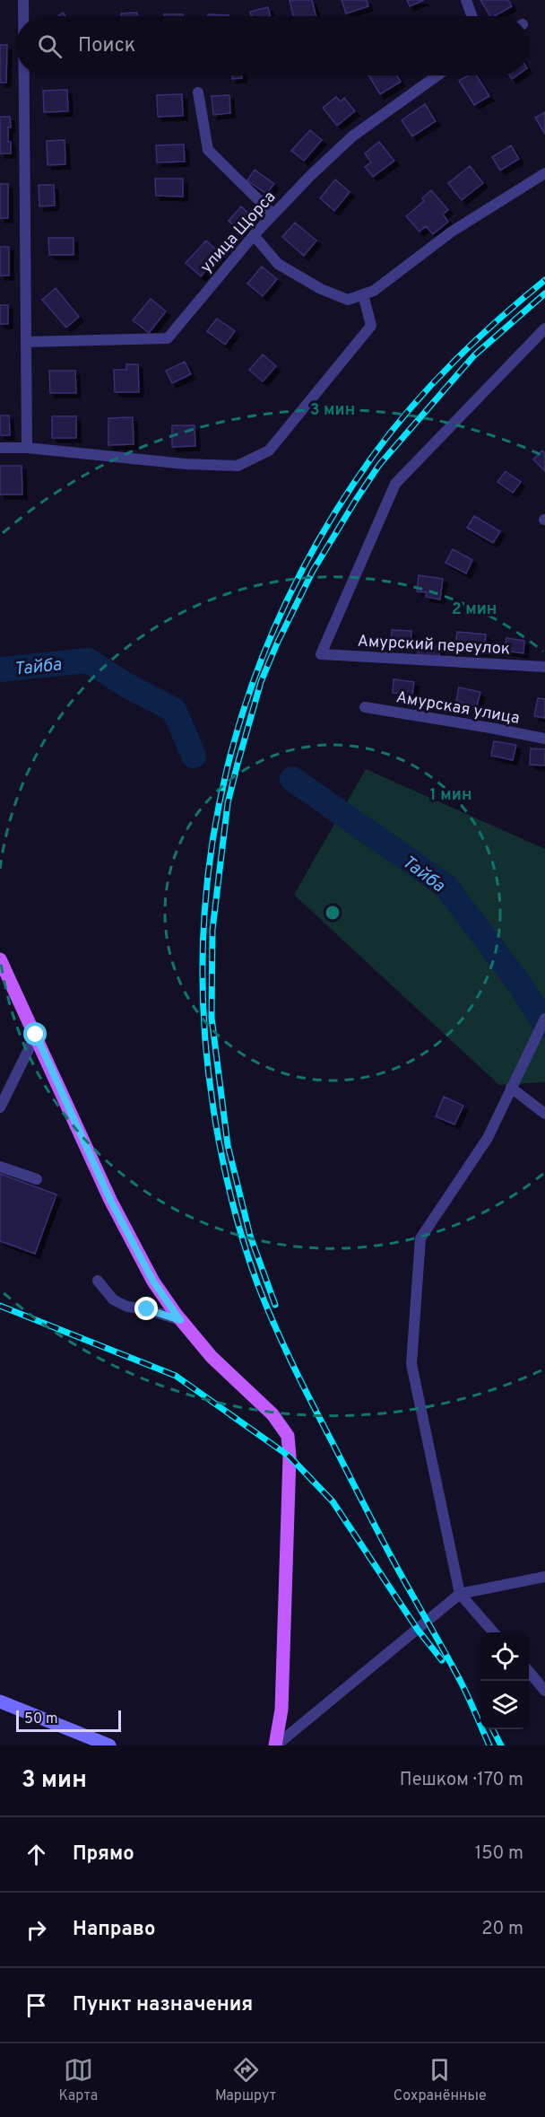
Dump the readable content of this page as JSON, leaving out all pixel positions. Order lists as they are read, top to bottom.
{
  "streets": {
    "street": ["улица Щорса", "Амурский переулок", "Амурская улица"]
  },
  "water": ["Тайба"],
  "scale_bar": "50 m",
  "page": {
    "search": "Поиск",
    "scale": "50 m",
    "heading": ["3 мин", "Пешком · 170 m"],
    "list": [
      ["Прямо", "150 m"],
      ["Направо", "20 m"],
      "Пункт назначения"
    ],
    "nav": ["Карта", "Маршрут", "Сохранённые"]
  },
  "rings": ["3 мин", "2 мин", "1 мин"]
}
